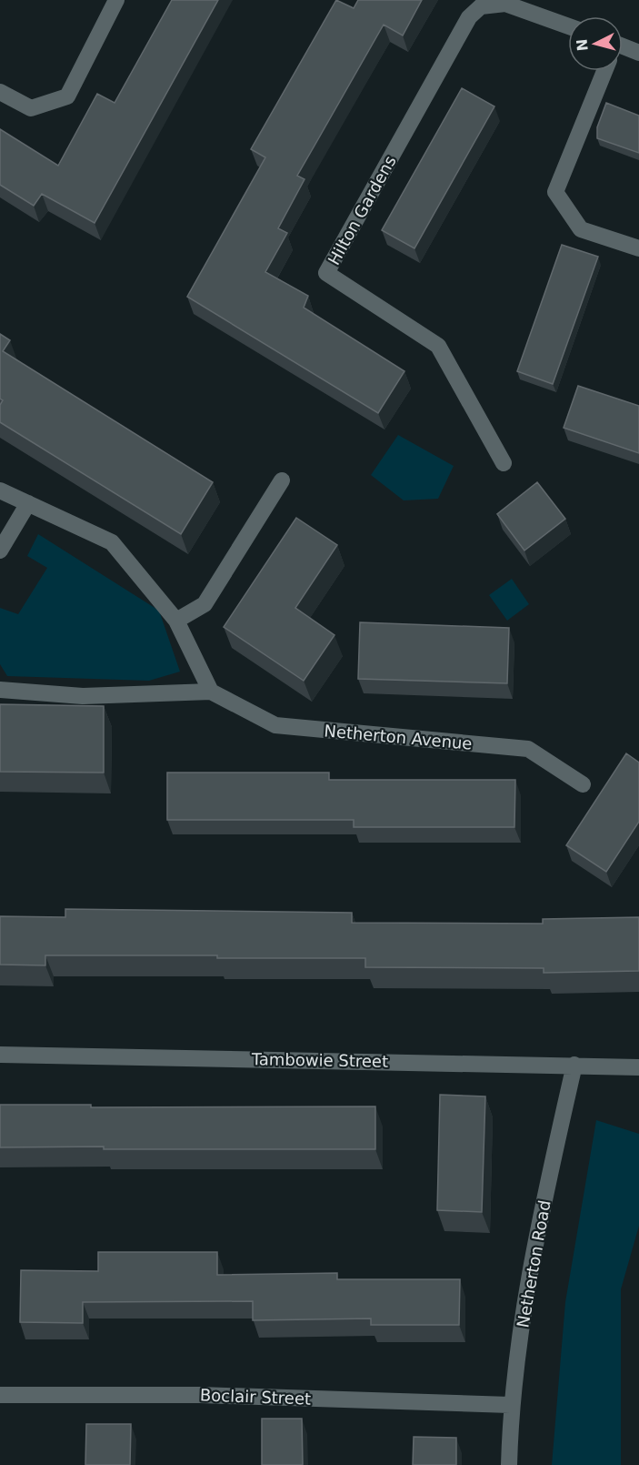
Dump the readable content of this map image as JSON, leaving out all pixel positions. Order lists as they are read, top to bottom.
{
  "streets": {
    "street": [
      "Hilton Gardens",
      "Netherton Avenue",
      "Tambowie Street",
      "Netherton Road",
      "Boclair Street"
    ]
  },
  "crossings": [
    ["Tambowie Street", "Netherton Road"],
    ["Netherton Road", "Boclair Street"]
  ],
  "north": "left"
}
